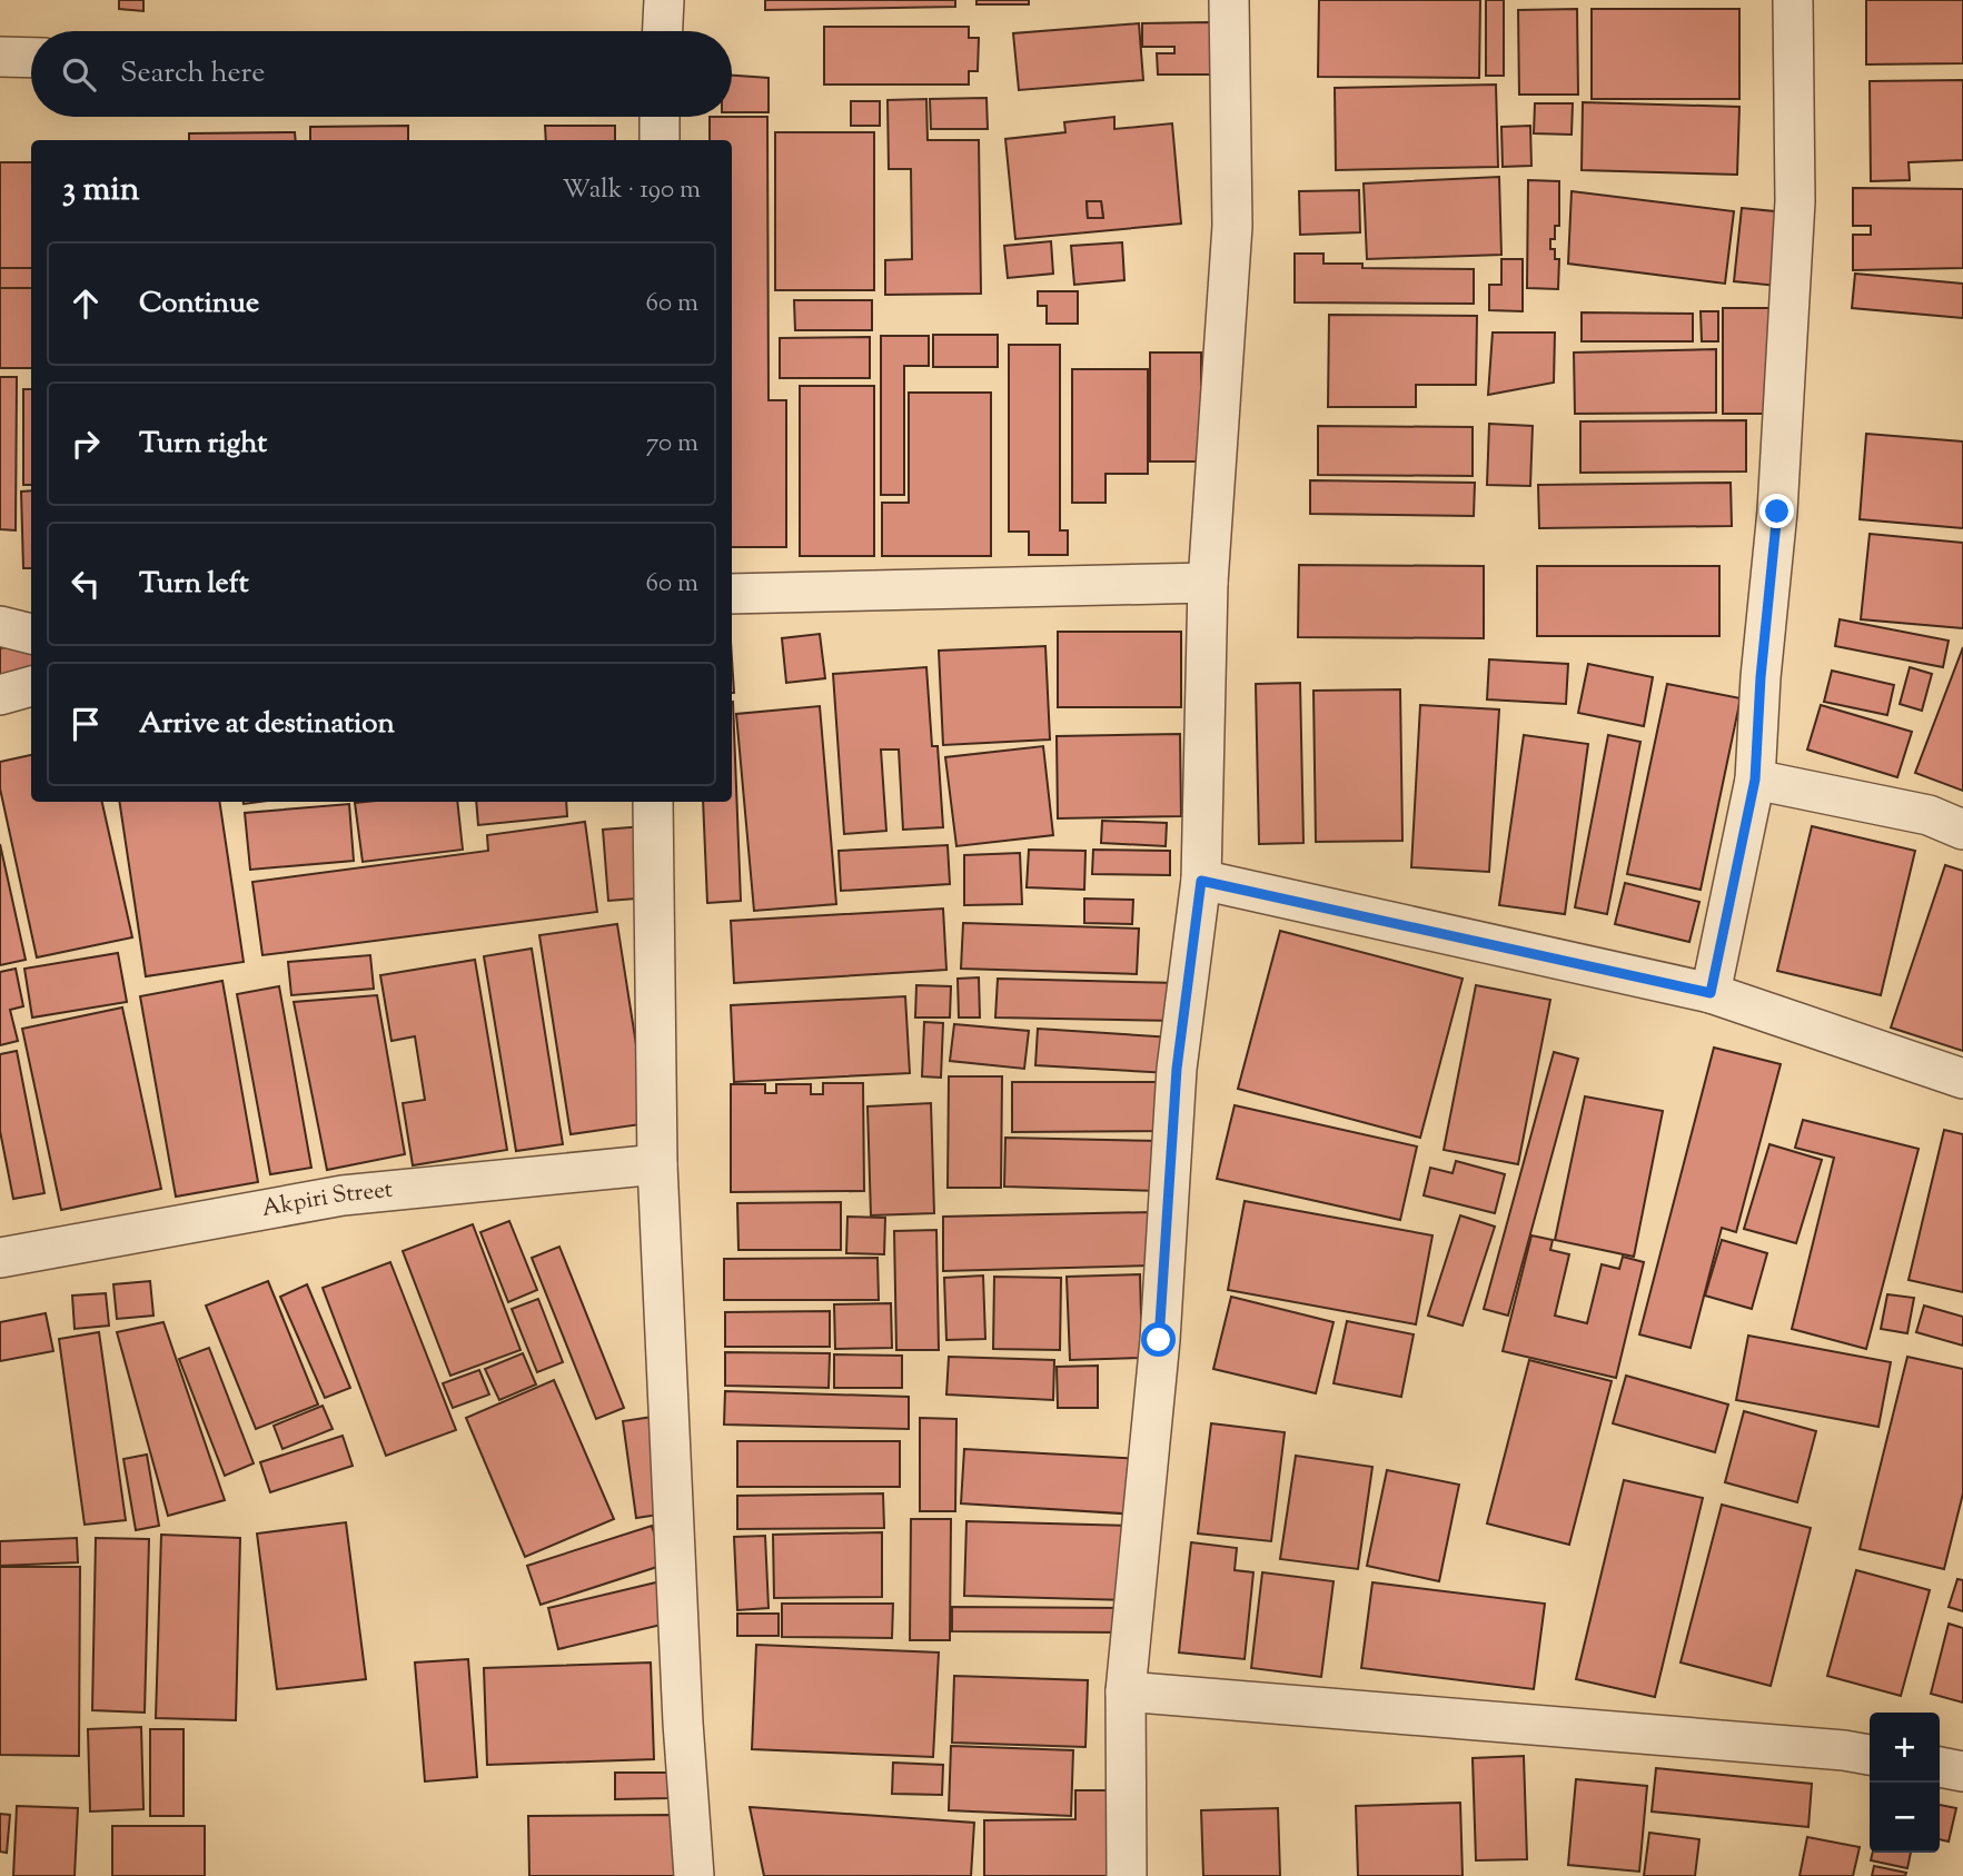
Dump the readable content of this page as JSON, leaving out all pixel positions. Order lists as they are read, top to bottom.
{
  "streets": {
    "street": ["Akpiri Street"]
  },
  "page": {
    "search": "Search here",
    "heading": ["3 min", "Walk · 190 m"],
    "list": [
      ["Continue", "60 m"],
      ["Turn right", "70 m"],
      ["Turn left", "60 m"],
      "Arrive at destination"
    ],
    "map_buttons": ["+", "−"]
  }
}
